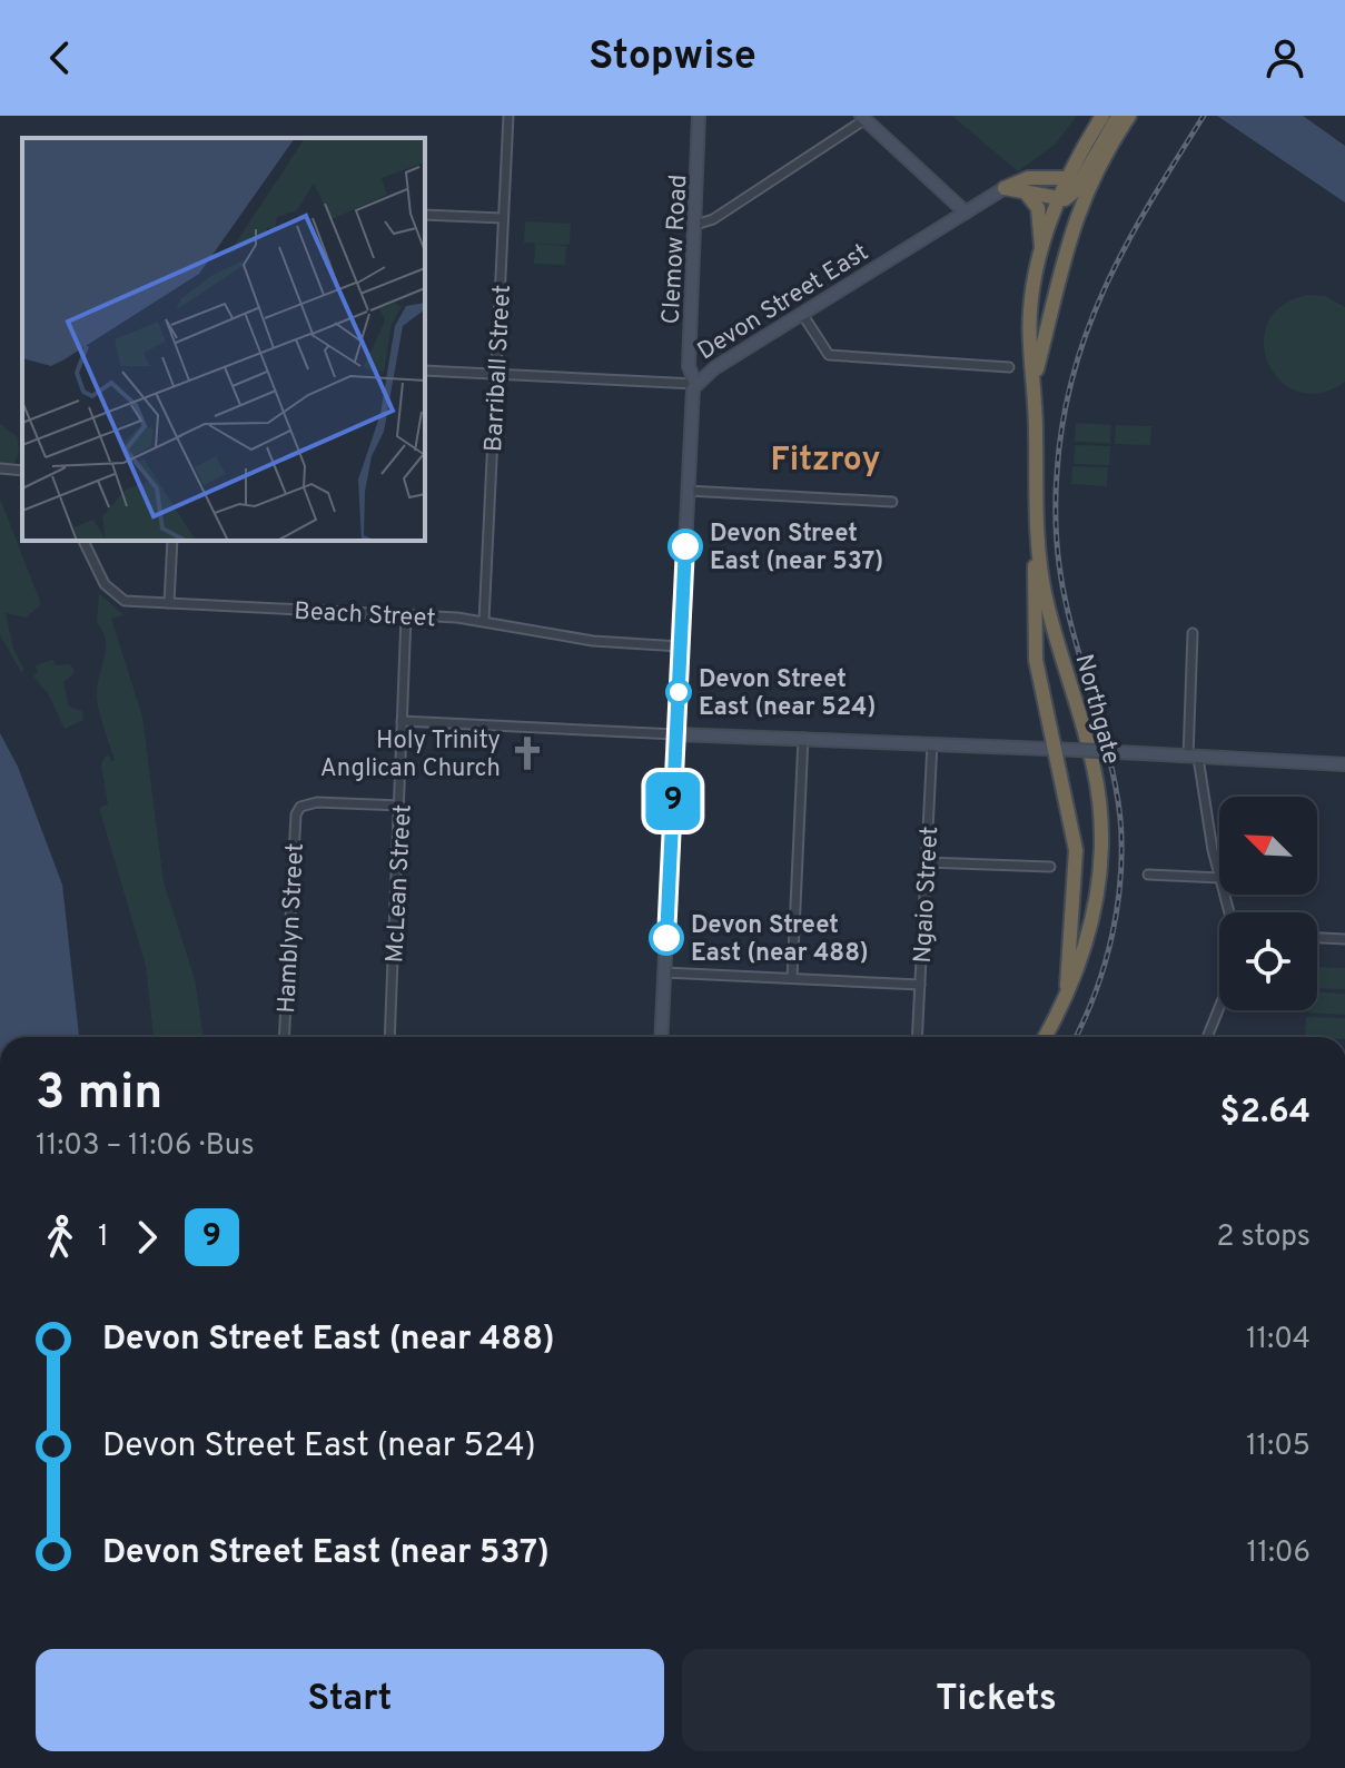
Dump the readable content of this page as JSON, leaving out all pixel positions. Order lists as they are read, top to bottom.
{
  "streets": {
    "highway": ["Northgate"],
    "street": [
      "Clemow Road",
      "Devon Street East",
      "Barriball Street",
      "Beach Street",
      "McLean Street",
      "Ngaio Street",
      "Hamblyn Street"
    ]
  },
  "crossings": [
    ["Clemow Road", "Devon Street East"],
    ["Devon Street East", "Beach Street"],
    ["Barriball Street", "Beach Street"],
    ["Beach Street", "McLean Street"],
    ["McLean Street", "Hamblyn Street"]
  ],
  "districts": ["Fitzroy"],
  "places": {
    "other": ["Devon Street East (near 537)", "Devon Street East (near 524)", "Devon Street East (near 488)"],
    "church": ["Holy Trinity Anglican Church"]
  },
  "lines": ["bus line 9"],
  "north": "top left",
  "page": {
    "header": "Stopwise",
    "on_map": "9",
    "heading": ["3 min", "11:03 – 11:06 · Bus", "$2.64"],
    "legs": ["1", "9", "2 stops"],
    "list": [
      {
        "name": "Devon Street East (near 488)",
        "value": "11:04"
      },
      {
        "name": "Devon Street East (near 524)",
        "value": "11:05"
      },
      {
        "name": "Devon Street East (near 537)",
        "value": "11:06"
      }
    ],
    "buttons": ["Start", "Tickets"]
  }
}
